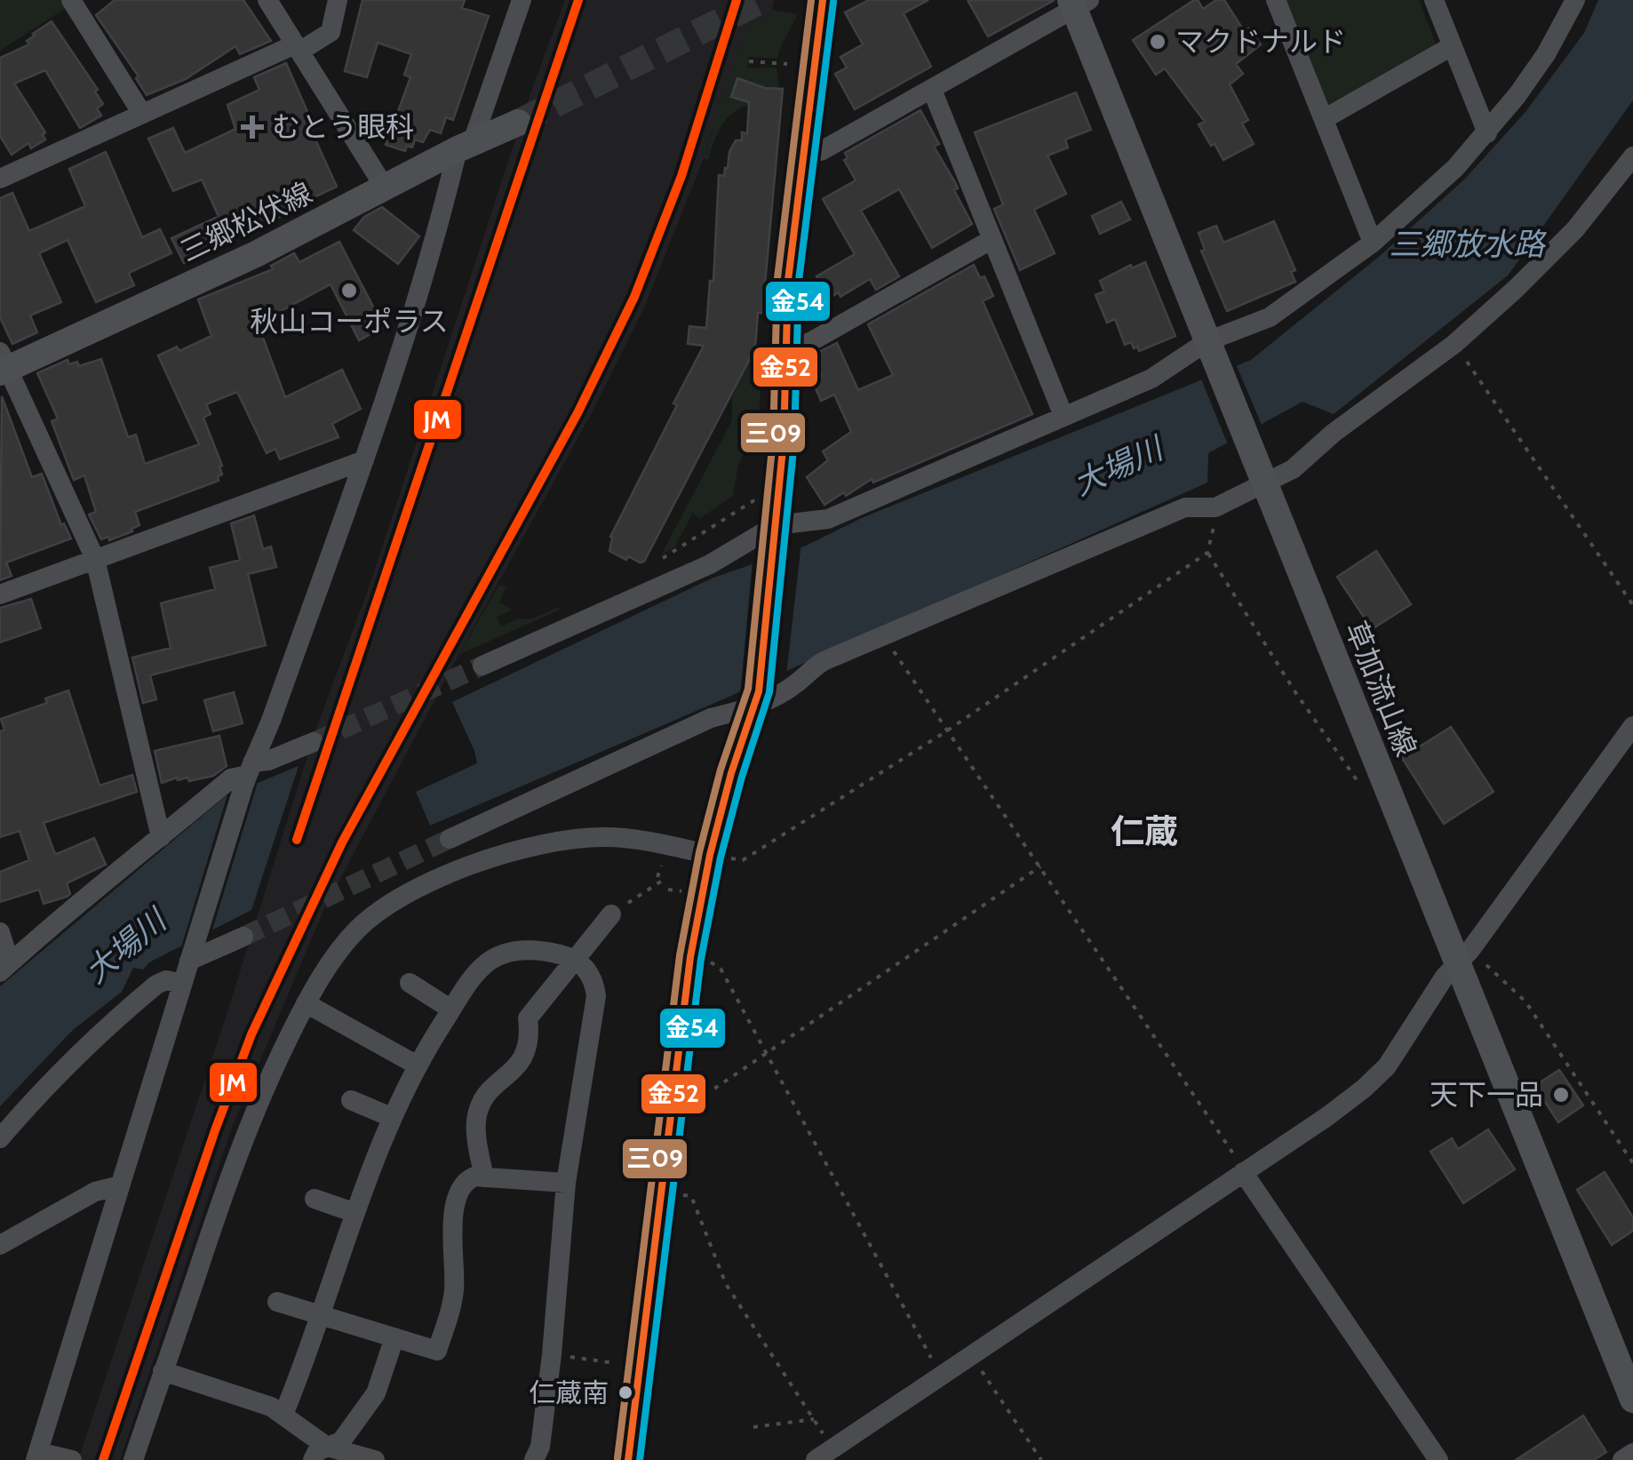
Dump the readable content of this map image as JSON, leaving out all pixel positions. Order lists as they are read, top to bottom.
{
  "streets": {
    "main road": ["三郷松伏線", "草加流山線"]
  },
  "districts": ["仁蔵"],
  "water": ["三郷放水路", "大場川"],
  "places": {
    "other": [
      "マクドナルド",
      "秋山コーポラス",
      "天下一品",
      "仁蔵南"
    ],
    "health": ["むとう眼科"]
  },
  "lines": [
    "transit line JM",
    "transit line 金52",
    "transit line 三09",
    "transit line 金54"
  ]
}
